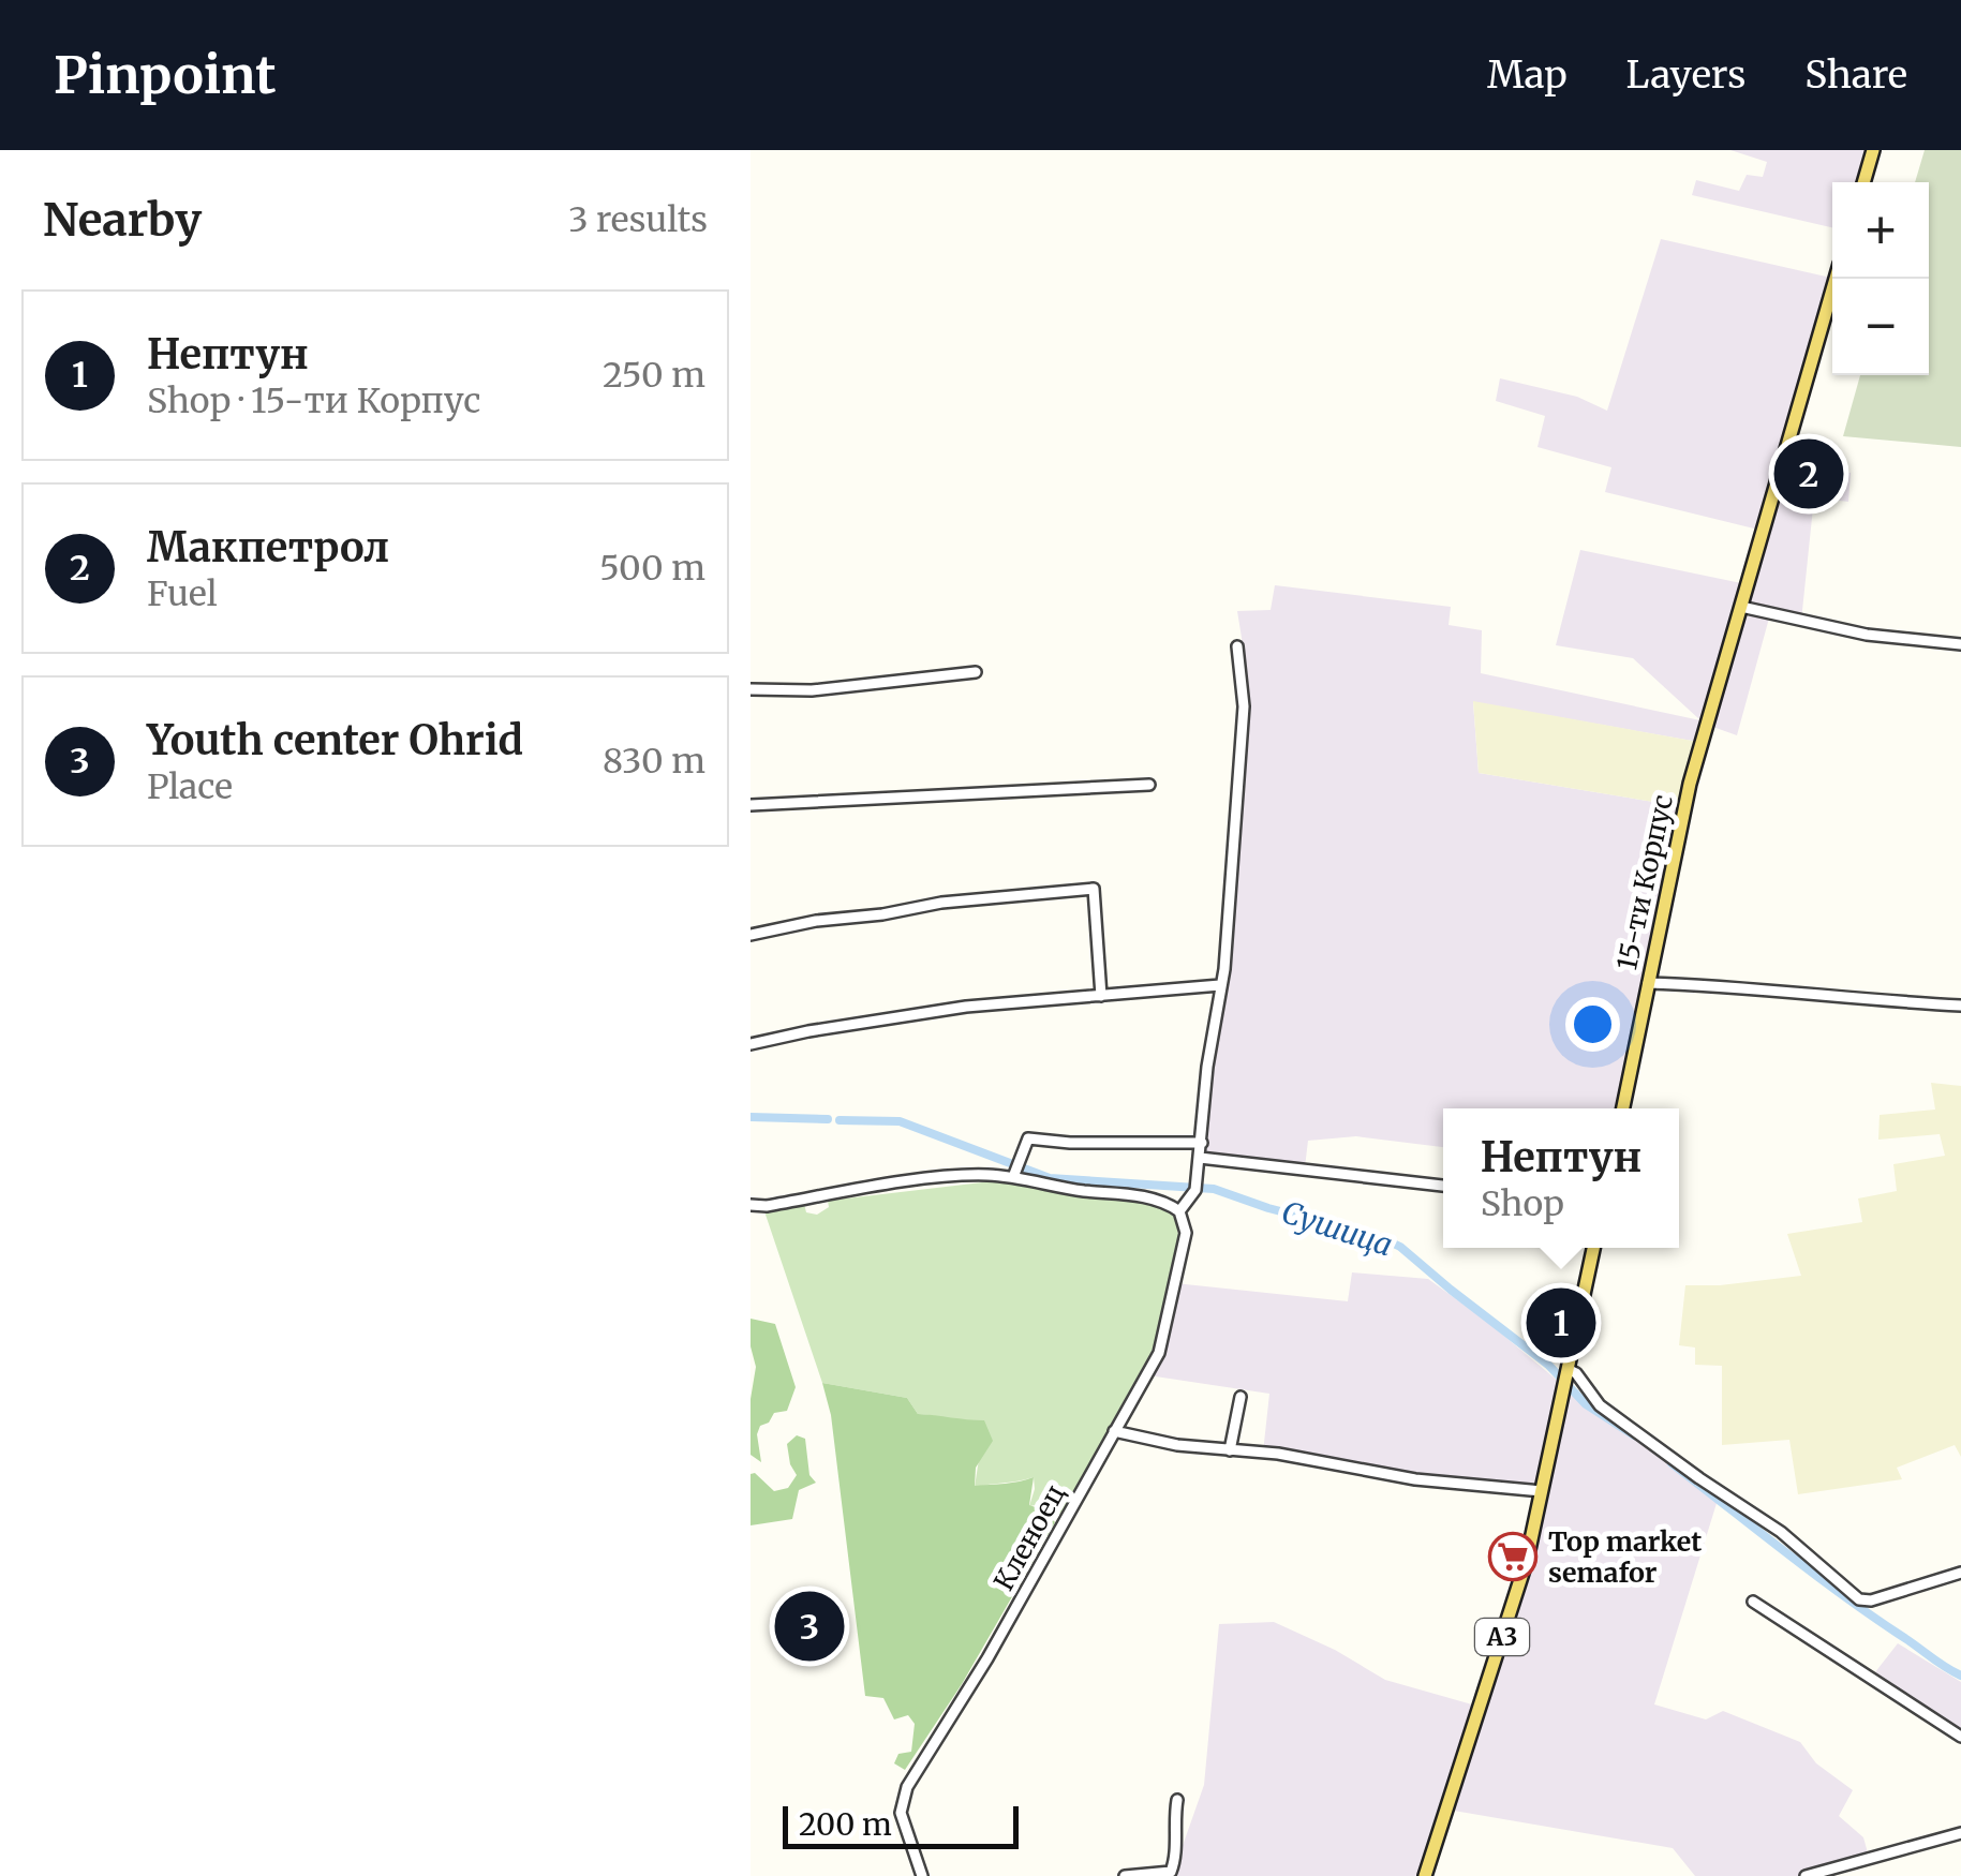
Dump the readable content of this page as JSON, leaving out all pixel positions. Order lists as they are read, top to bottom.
{
  "streets": {
    "main road": ["15-ти Корпус", "A3"],
    "street": ["Кленоец"]
  },
  "water": ["Сушица"],
  "places": {
    "supermarket": ["Top market semafor"]
  },
  "scale_bar": "200 m",
  "page": {
    "header": "Pinpoint",
    "nav": ["Map", "Layers", "Share"],
    "heading": ["Nearby", "3 results"],
    "map_buttons": ["+", "−"],
    "list": [
      {
        "mark": "1",
        "name": "Нептун",
        "note": "Shop · 15-ти Корпус",
        "value": "250 m"
      },
      {
        "mark": "2",
        "name": "Макпетрол",
        "note": "Fuel",
        "value": "500 m"
      },
      {
        "mark": "3",
        "name": "Youth center Ohrid",
        "note": "Place",
        "value": "830 m"
      }
    ],
    "pins": ["2", "1", "3"],
    "popup": ["Нептун", "Shop"],
    "scale": "200 m"
  }
}
